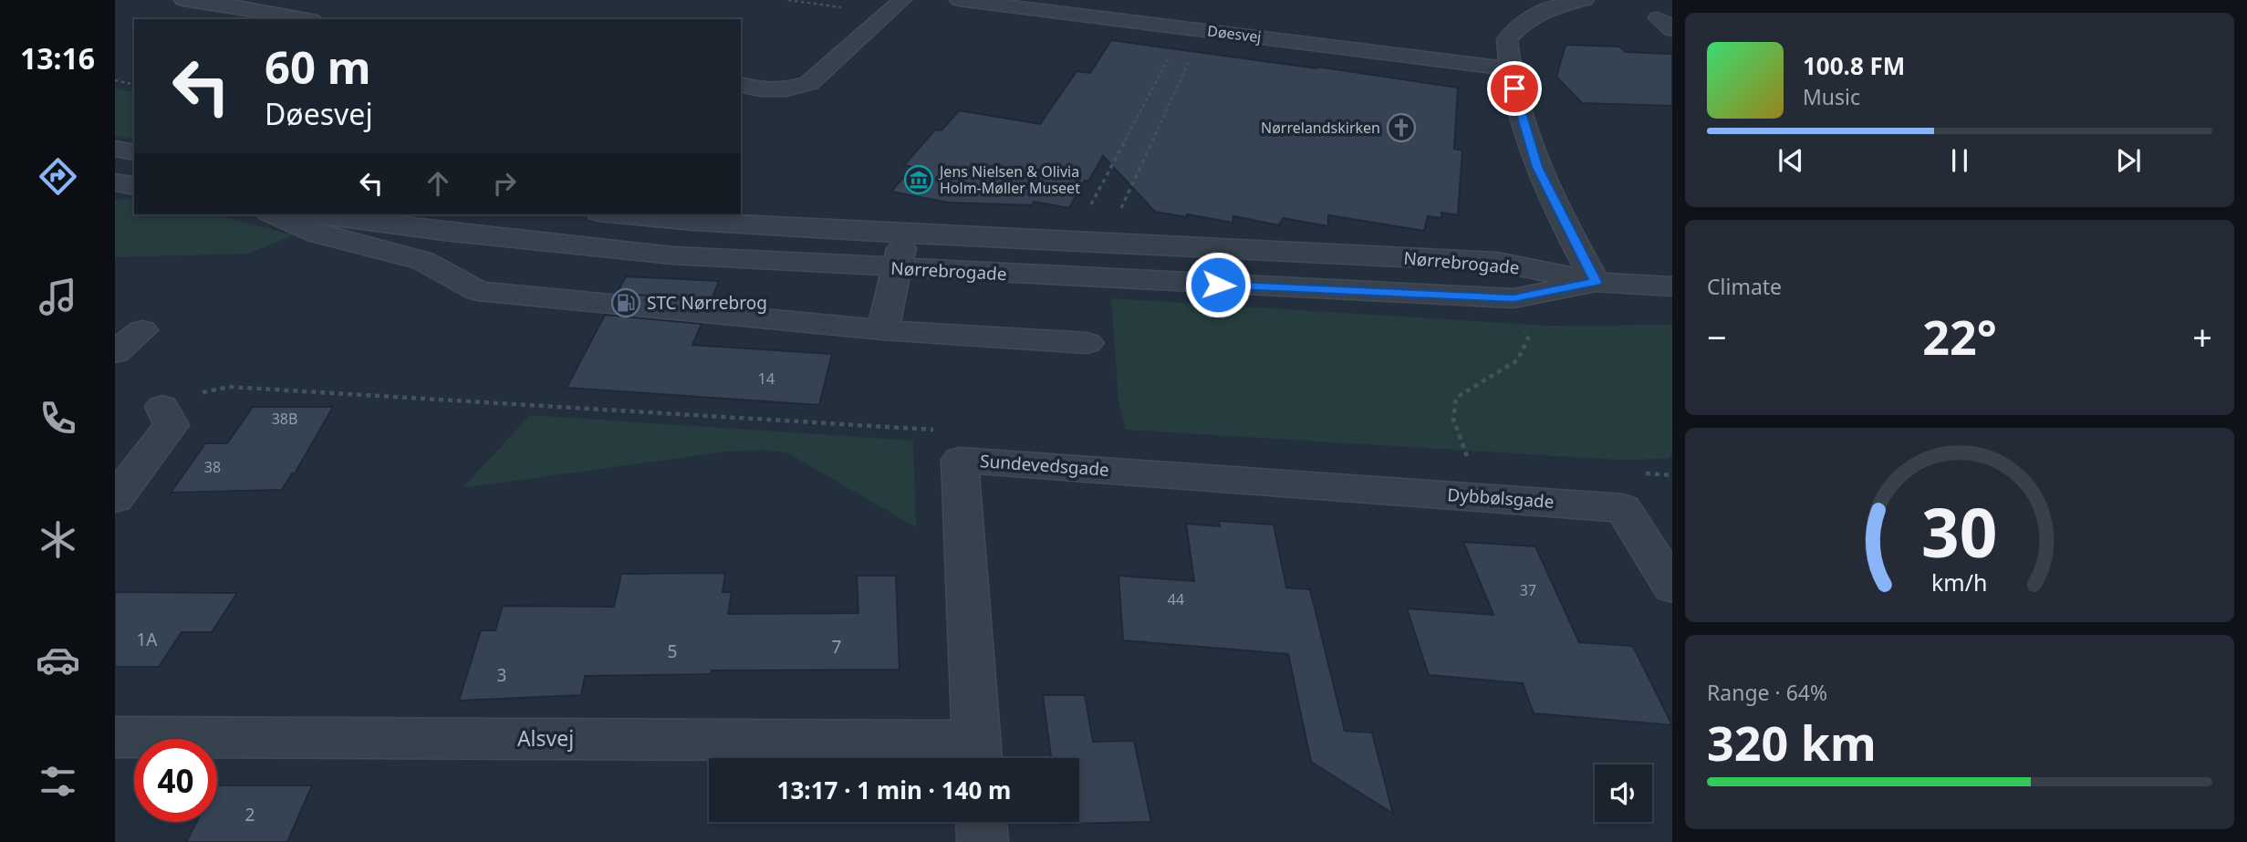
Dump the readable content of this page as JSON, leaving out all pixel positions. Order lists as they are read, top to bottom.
{
  "streets": {
    "street": [
      "Døesvej",
      "Nørrebrogade",
      "Sundevedsgade",
      "Dybbølsgade",
      "Alsvej"
    ]
  },
  "crossings": [
    ["Sundevedsgade", "Dybbølsgade"],
    ["Sundevedsgade", "Alsvej"]
  ],
  "places": {
    "church": ["Nørrelandskirken"],
    "museum": ["Jens Nielsen & Olivia Holm-Møller Museet"],
    "fuel station": ["STC Nørrebrog"]
  },
  "house_numbers": [
    "14",
    "38B",
    "38",
    "37",
    "44",
    "1A",
    "7",
    "5",
    "3",
    "2"
  ],
  "page": {
    "tabs": "13:16",
    "turn": ["60 m", "Døesvej"],
    "song": ["100.8 FM", "Music"],
    "tile": [
      "Climate",
      ["Range · 64%", "320 km"]
    ],
    "heat": ["−", "22°", "+"],
    "limit": "40",
    "trip": "13:17 · 1 min · 140 m",
    "gauge": ["30", "km/h"]
  }
}
